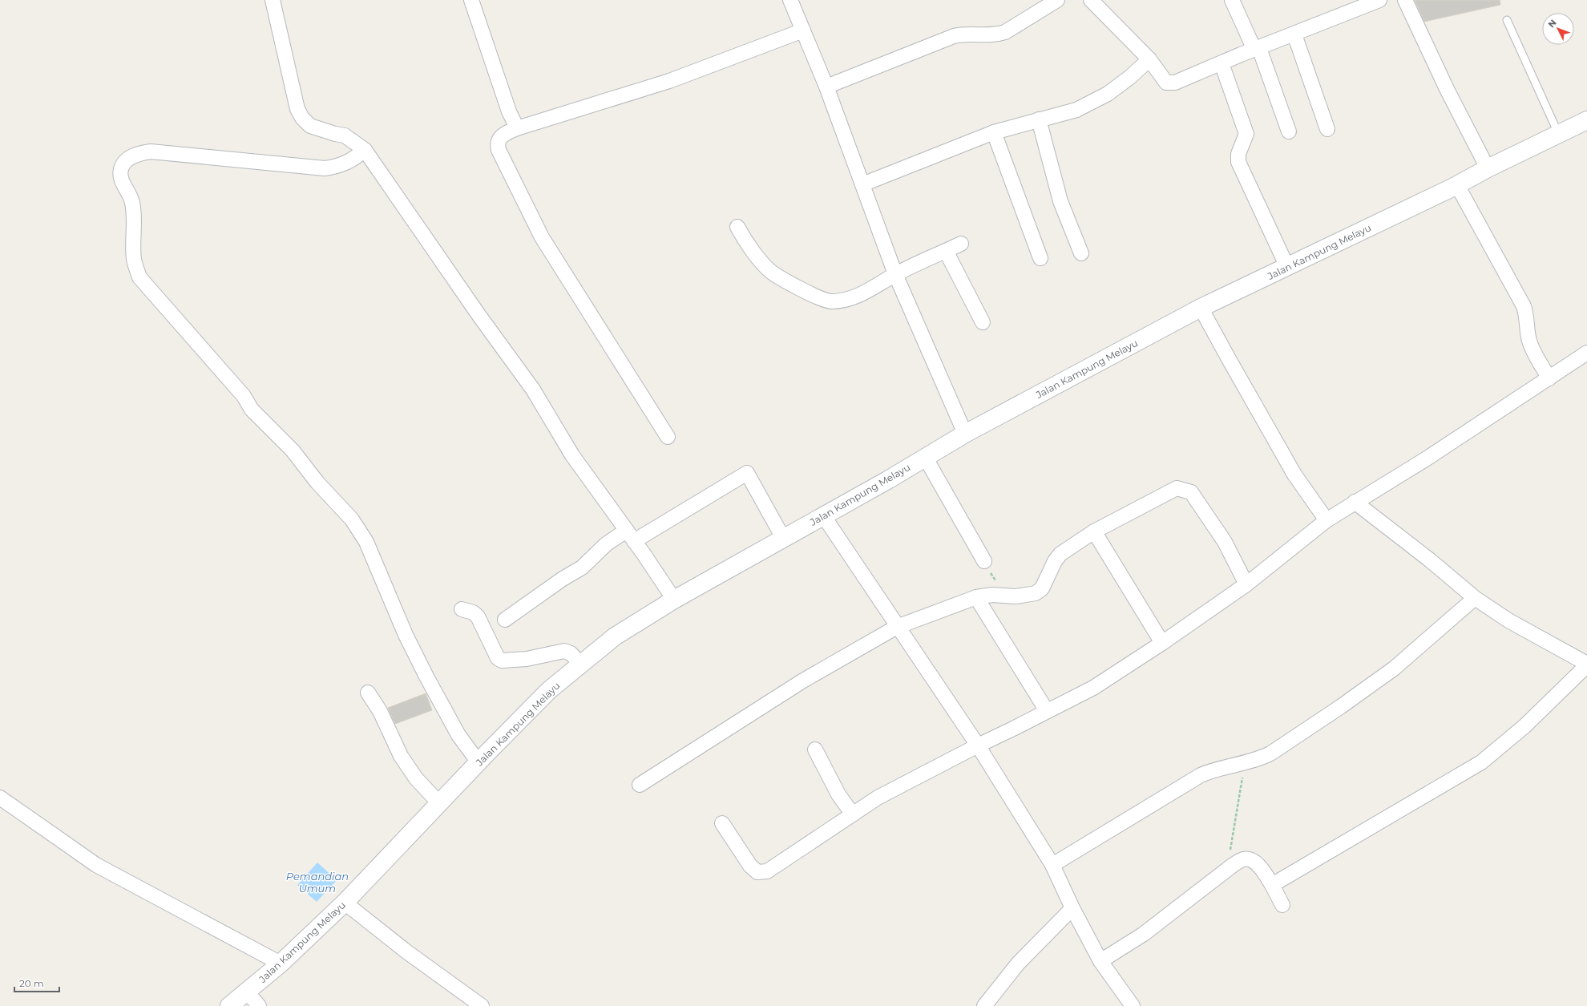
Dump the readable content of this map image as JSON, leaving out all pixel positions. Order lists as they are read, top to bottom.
{
  "streets": {
    "main road": ["Jalan Kampung Melayu"]
  },
  "water": ["Pemandian Umum"],
  "scale_bar": "20 m",
  "north": "top left"
}
